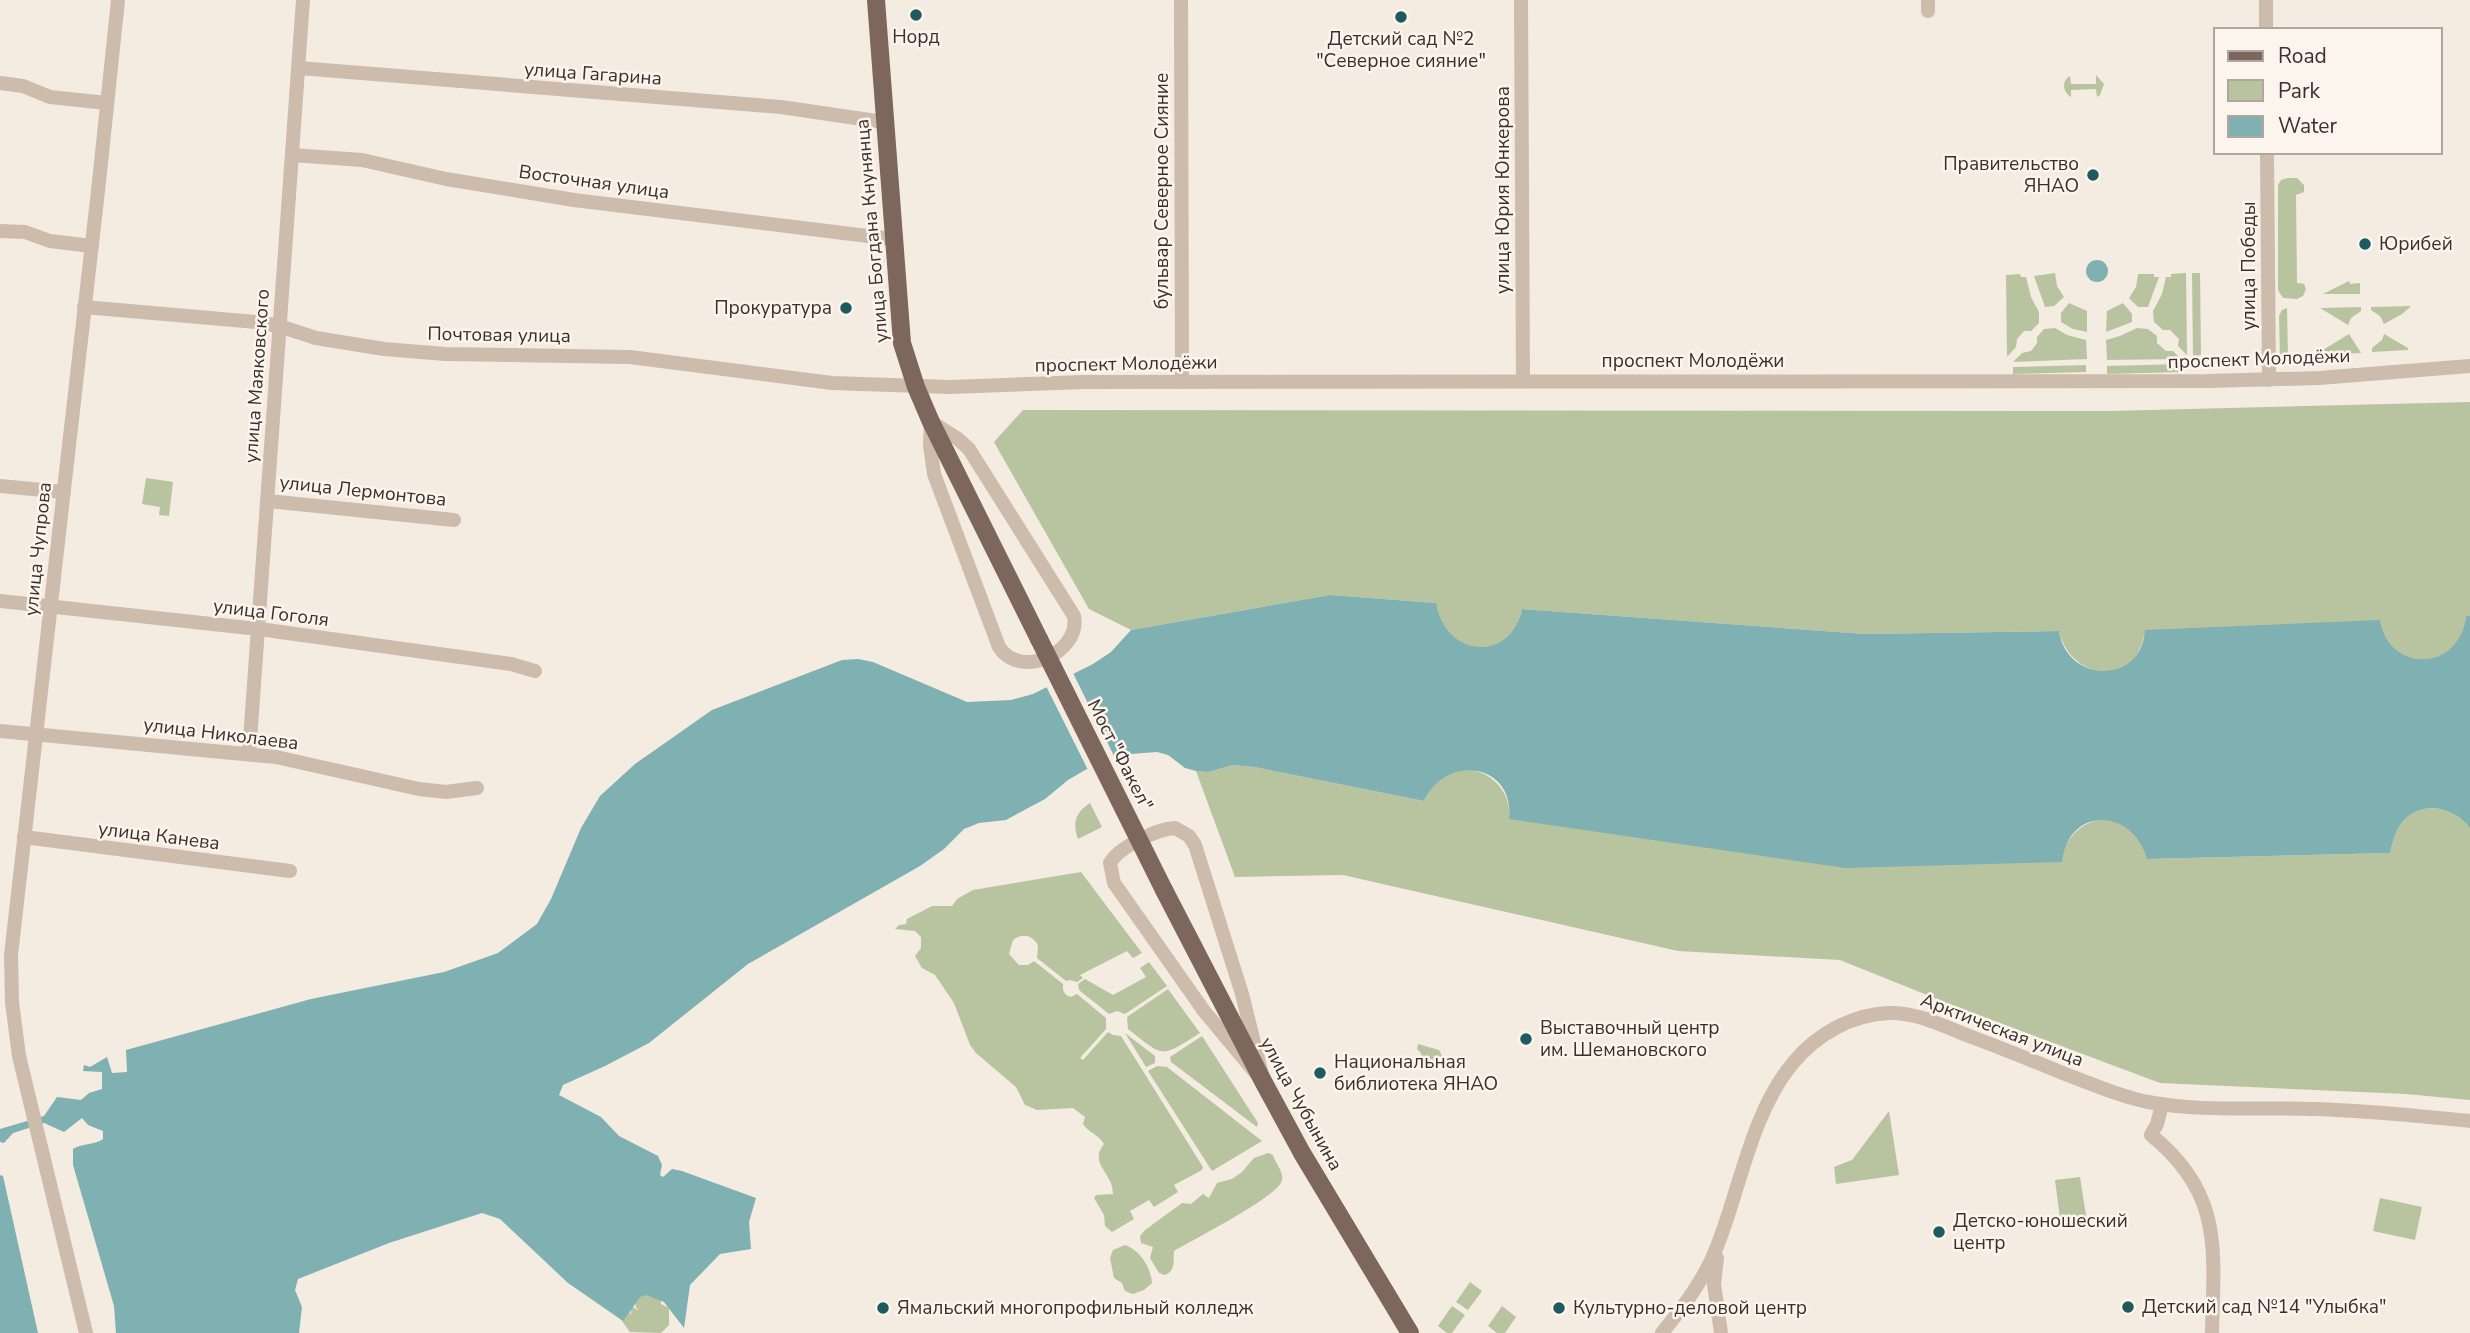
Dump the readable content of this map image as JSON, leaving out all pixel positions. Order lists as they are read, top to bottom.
{
  "streets": {
    "main road": ["улица Богдана Кнунянца", "Мост \"Факел\"", "улица Чубынина"],
    "street": [
      "улица Гагарина",
      "Восточная улица",
      "улица Юрия Юнкерова",
      "бульвар Северное Сияние",
      "улица Победы",
      "Почтовая улица",
      "проспект Молодёжи",
      "улица Маяковского",
      "улица Лермонтова",
      "улица Чупрова",
      "улица Гоголя",
      "улица Николаева",
      "улица Канева",
      "Арктическая улица"
    ]
  },
  "crossings": [
    ["улица Гагарина", "улица Богдана Кнунянца"],
    ["улица Гагарина", "улица Маяковского"],
    ["Восточная улица", "улица Богдана Кнунянца"],
    ["Восточная улица", "улица Маяковского"],
    ["улица Юрия Юнкерова", "проспект Молодёжи"],
    ["бульвар Северное Сияние", "проспект Молодёжи"],
    ["улица Богдана Кнунянца", "Почтовая улица"],
    ["улица Богдана Кнунянца", "проспект Молодёжи"],
    ["улица Богдана Кнунянца", "Мост \"Факел\""],
    ["улица Победы", "проспект Молодёжи"],
    ["Почтовая улица", "проспект Молодёжи"],
    ["Почтовая улица", "улица Маяковского"],
    ["Почтовая улица", "улица Чупрова"],
    ["улица Маяковского", "улица Лермонтова"],
    ["улица Маяковского", "улица Гоголя"],
    ["улица Маяковского", "улица Николаева"],
    ["улица Чупрова", "улица Гоголя"],
    ["улица Чупрова", "улица Николаева"],
    ["улица Чупрова", "улица Канева"],
    ["Мост \"Факел\"", "улица Чубынина"]
  ],
  "places": [
    "Норд",
    "Детский сад №2 \"Северное сияние\"",
    "Правительство ЯНАО",
    "Юрибей",
    "Прокуратура",
    "Выставочный центр им. Шемановского",
    "Национальная библиотека ЯНАО",
    "Детско-юношеский центр",
    "Детский сад №14 \"Улыбка\"",
    "Ямальский многопрофильный колледж",
    "Культурно-деловой центр"
  ],
  "legend": ["Road", "Park", "Water"]
}
